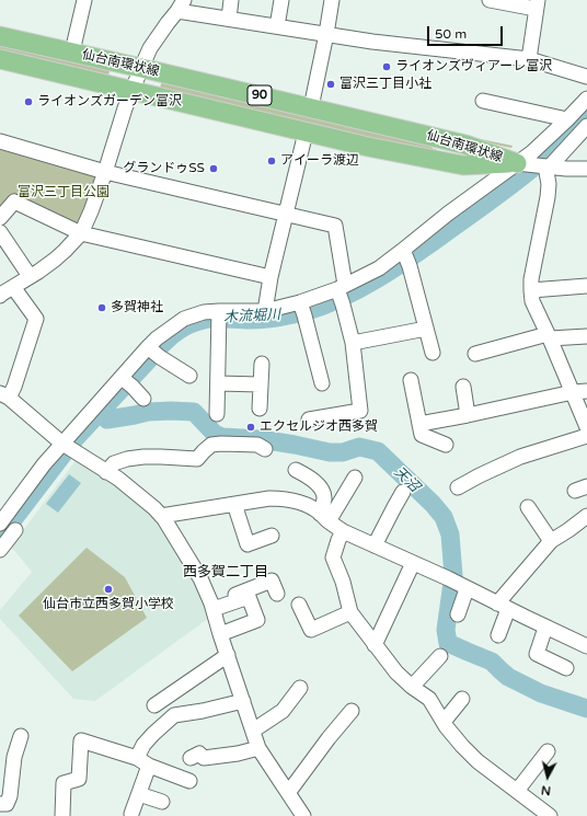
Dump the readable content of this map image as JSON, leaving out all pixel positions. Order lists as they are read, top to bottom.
{
  "streets": {
    "main road": ["仙台南環状線", "90"]
  },
  "districts": ["西多賀二丁目"],
  "water": ["木流堀川", "天沼"],
  "parks": ["富沢三丁目公園"],
  "places": [
    "ライオンズヴィアーレ富沢",
    "富沢三丁目小社",
    "ライオンズガーデン富沢",
    "アイーラ渡辺",
    "グランドゥSS",
    "多賀神社",
    "エクセルジオ西多賀",
    "仙台市立西多賀小学校"
  ],
  "scale_bar": "50 m",
  "north": "bottom"
}
